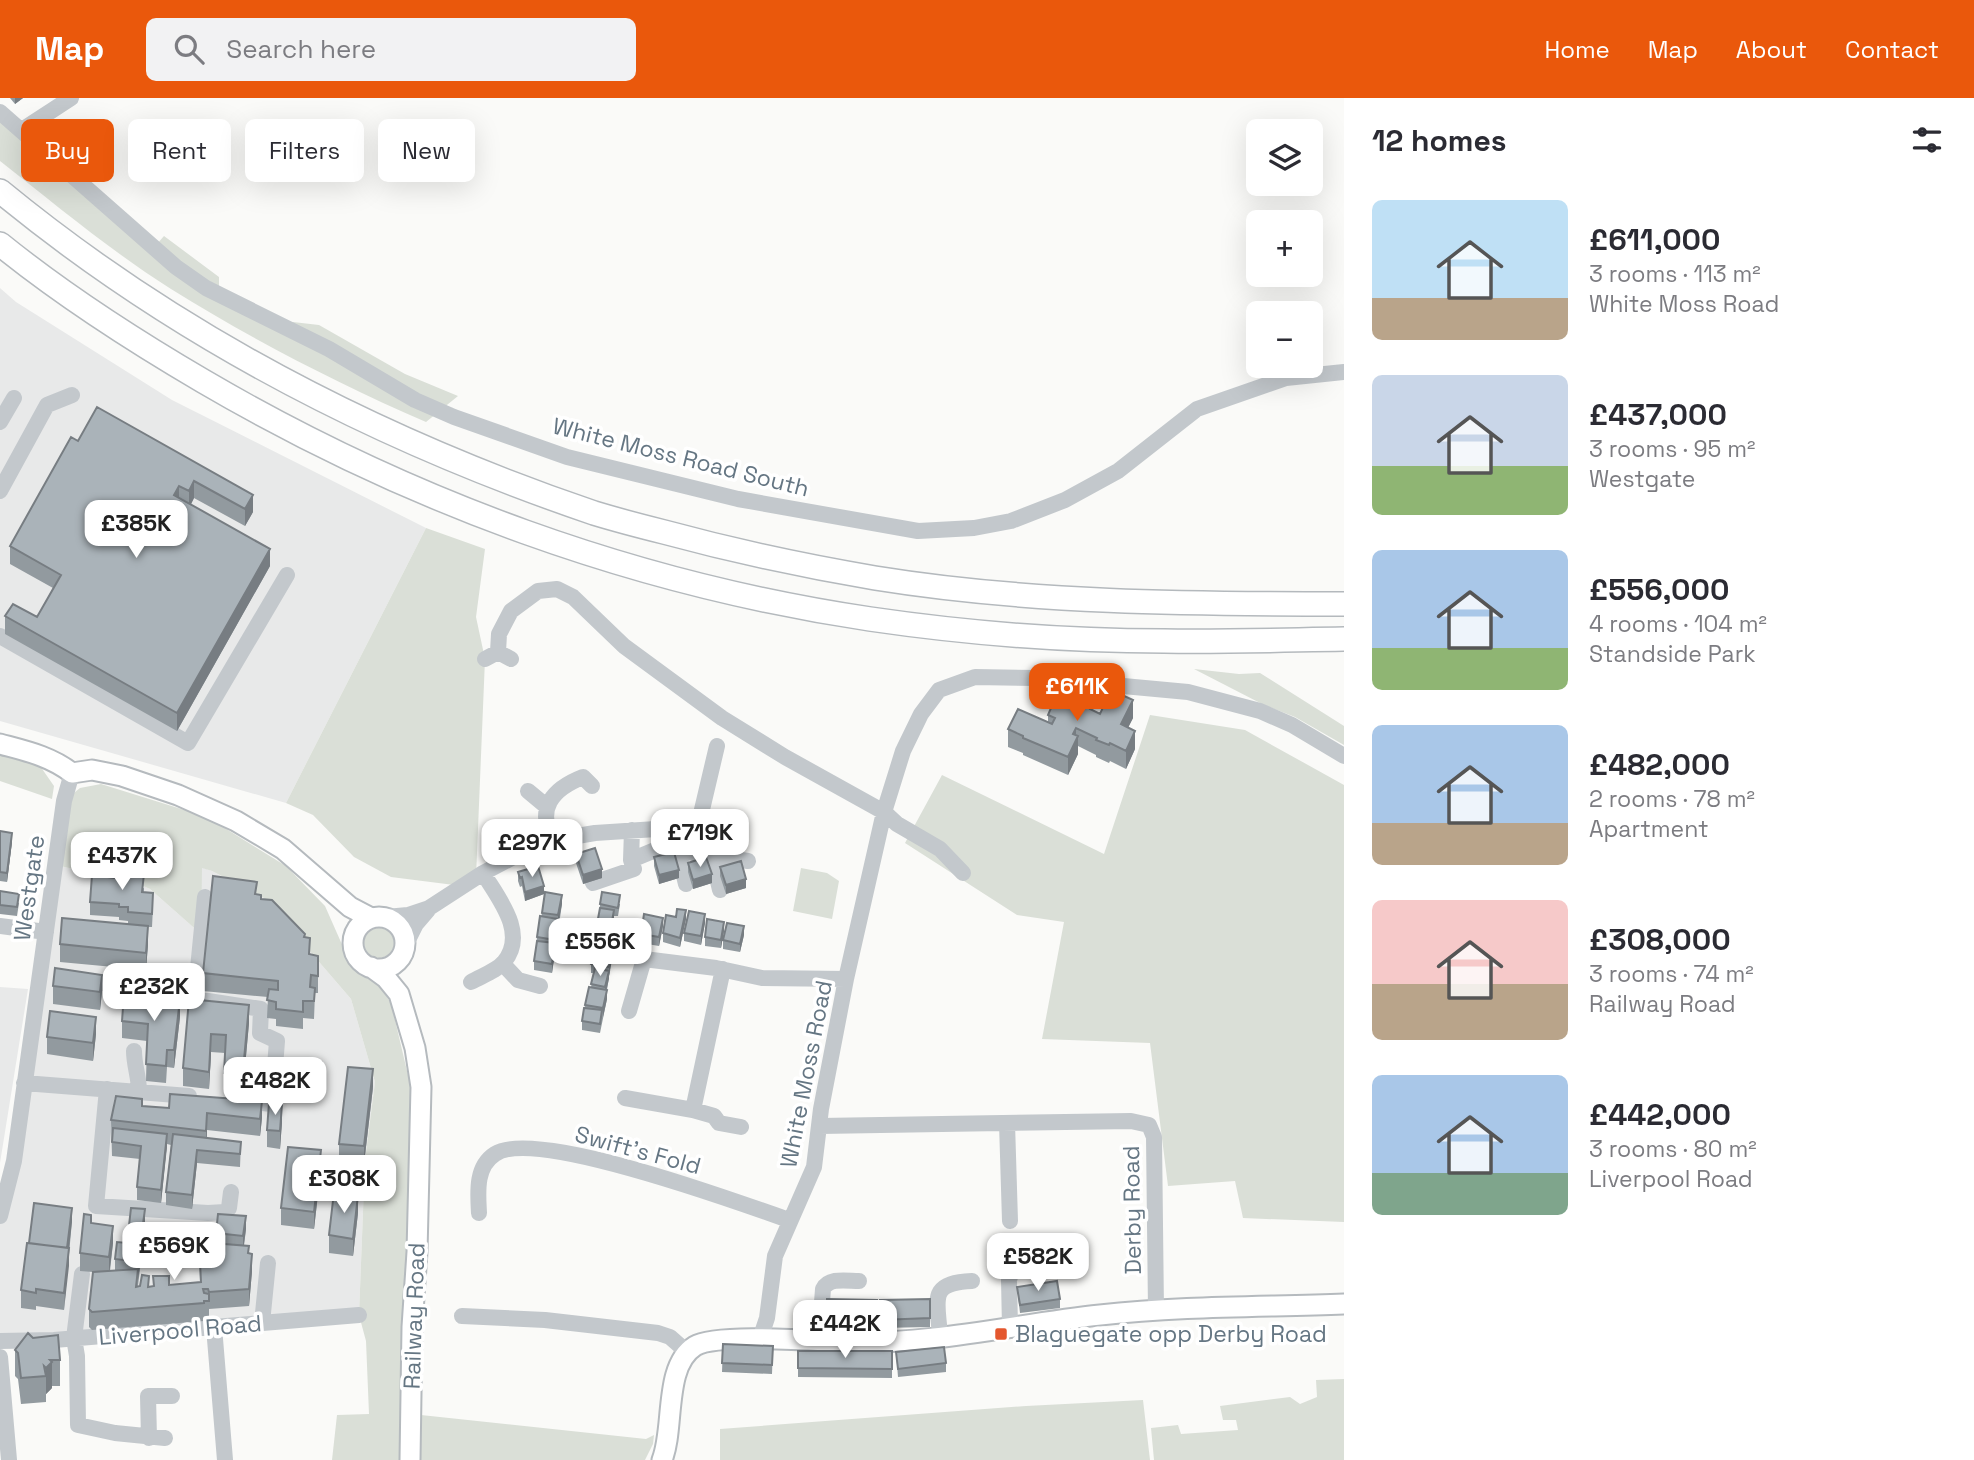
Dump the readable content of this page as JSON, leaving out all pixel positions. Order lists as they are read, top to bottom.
{
  "streets": {
    "main road": ["Railway Road"],
    "street": [
      "White Moss Road South",
      "Westgate",
      "White Moss Road",
      "Swift's Fold",
      "Derby Road",
      "Liverpool Road"
    ]
  },
  "crossings": [
    ["White Moss Road", "Swift's Fold"],
    ["White Moss Road", "Derby Road"]
  ],
  "places": {
    "transit": ["Blaguegate opp Derby Road"]
  },
  "page": {
    "header": "Map",
    "search": "Search here",
    "nav": [
      "Home",
      "Map",
      "About",
      "Contact"
    ],
    "heading": "12 homes",
    "map_buttons": ["+", "−"],
    "chip": [
      "Buy",
      "Rent",
      "Filters",
      "New"
    ],
    "list": [
      {
        "name": "£611,000",
        "note": "3 rooms · 113 m² · White Moss Road"
      },
      {
        "name": "£437,000",
        "note": "3 rooms · 95 m² · Westgate"
      },
      {
        "name": "£556,000",
        "note": "4 rooms · 104 m² · Standside Park"
      },
      {
        "name": "£482,000",
        "note": "2 rooms · 78 m² · Apartment"
      },
      {
        "name": "£308,000",
        "note": "3 rooms · 74 m² · Railway Road"
      },
      {
        "name": "£442,000",
        "note": "3 rooms · 80 m² · Liverpool Road"
      }
    ],
    "price": [
      "£385K",
      "£611K",
      "£719K",
      "£297K",
      "£437K",
      "£556K",
      "£232K",
      "£482K",
      "£308K",
      "£569K",
      "£582K",
      "£442K"
    ]
  }
}
